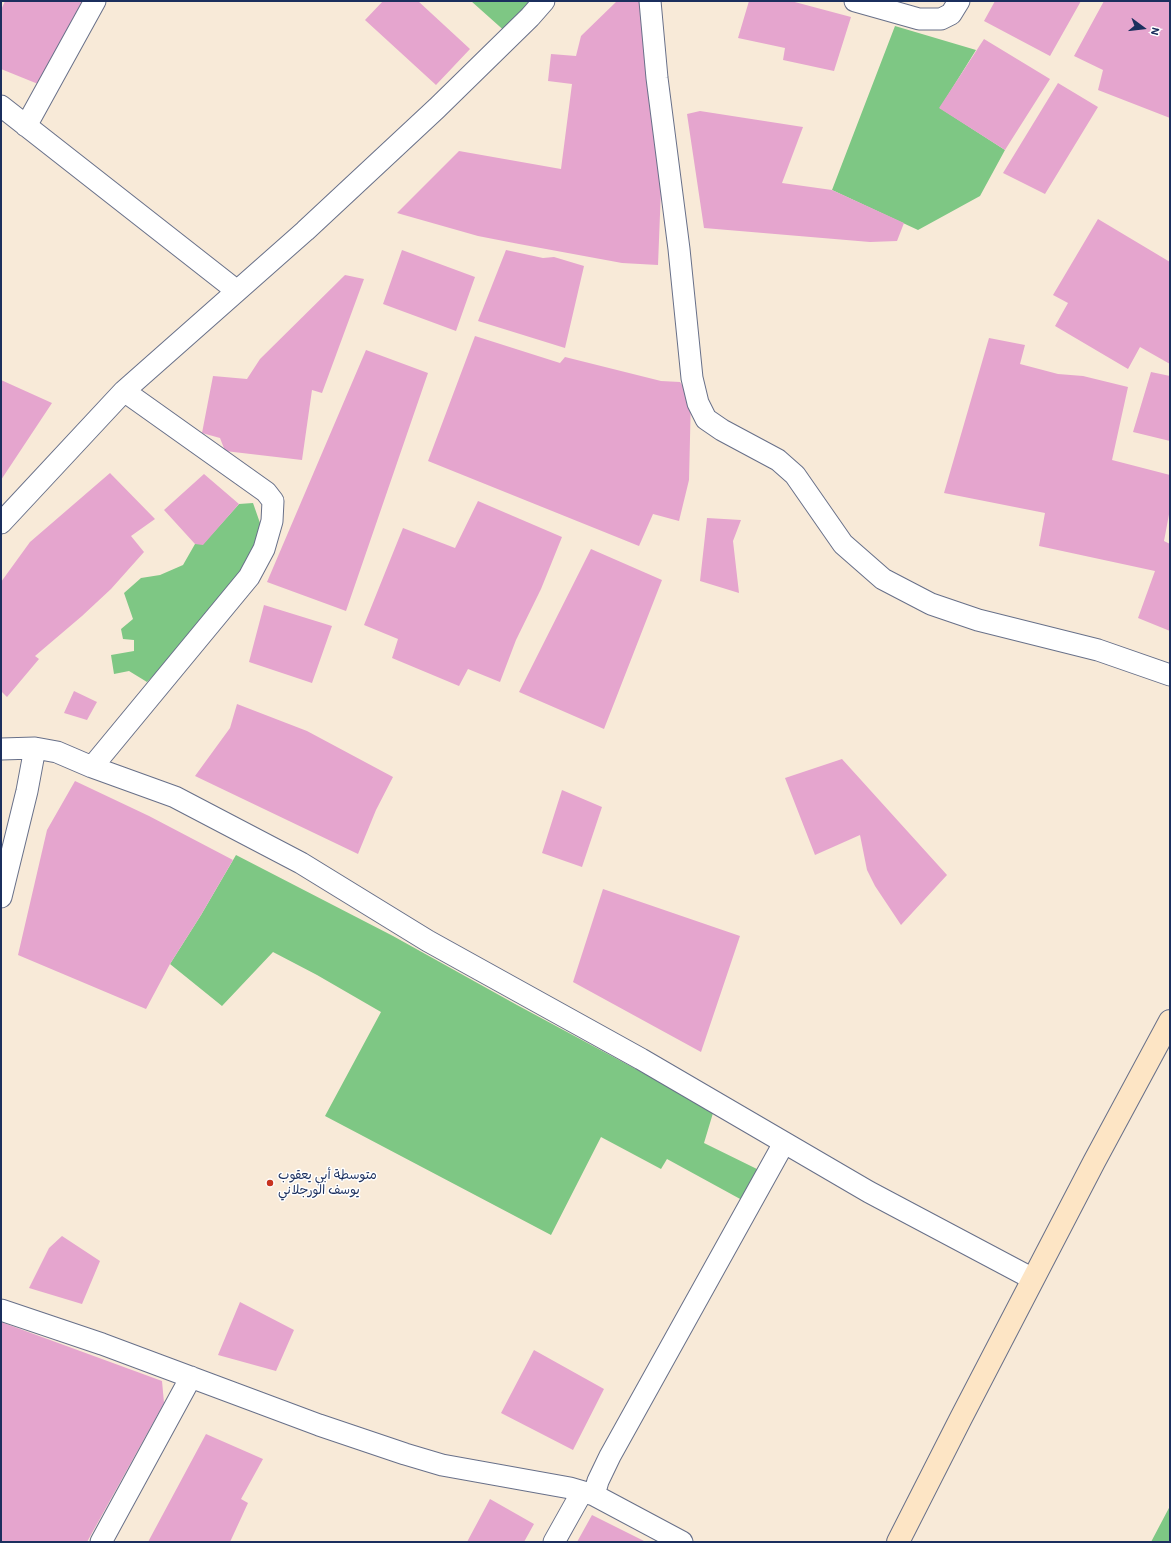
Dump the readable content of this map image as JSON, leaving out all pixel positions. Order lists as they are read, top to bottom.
{
  "places": ["متوسطة أبي يعقوب يوسف الورجلاني"],
  "north": "right"
}
